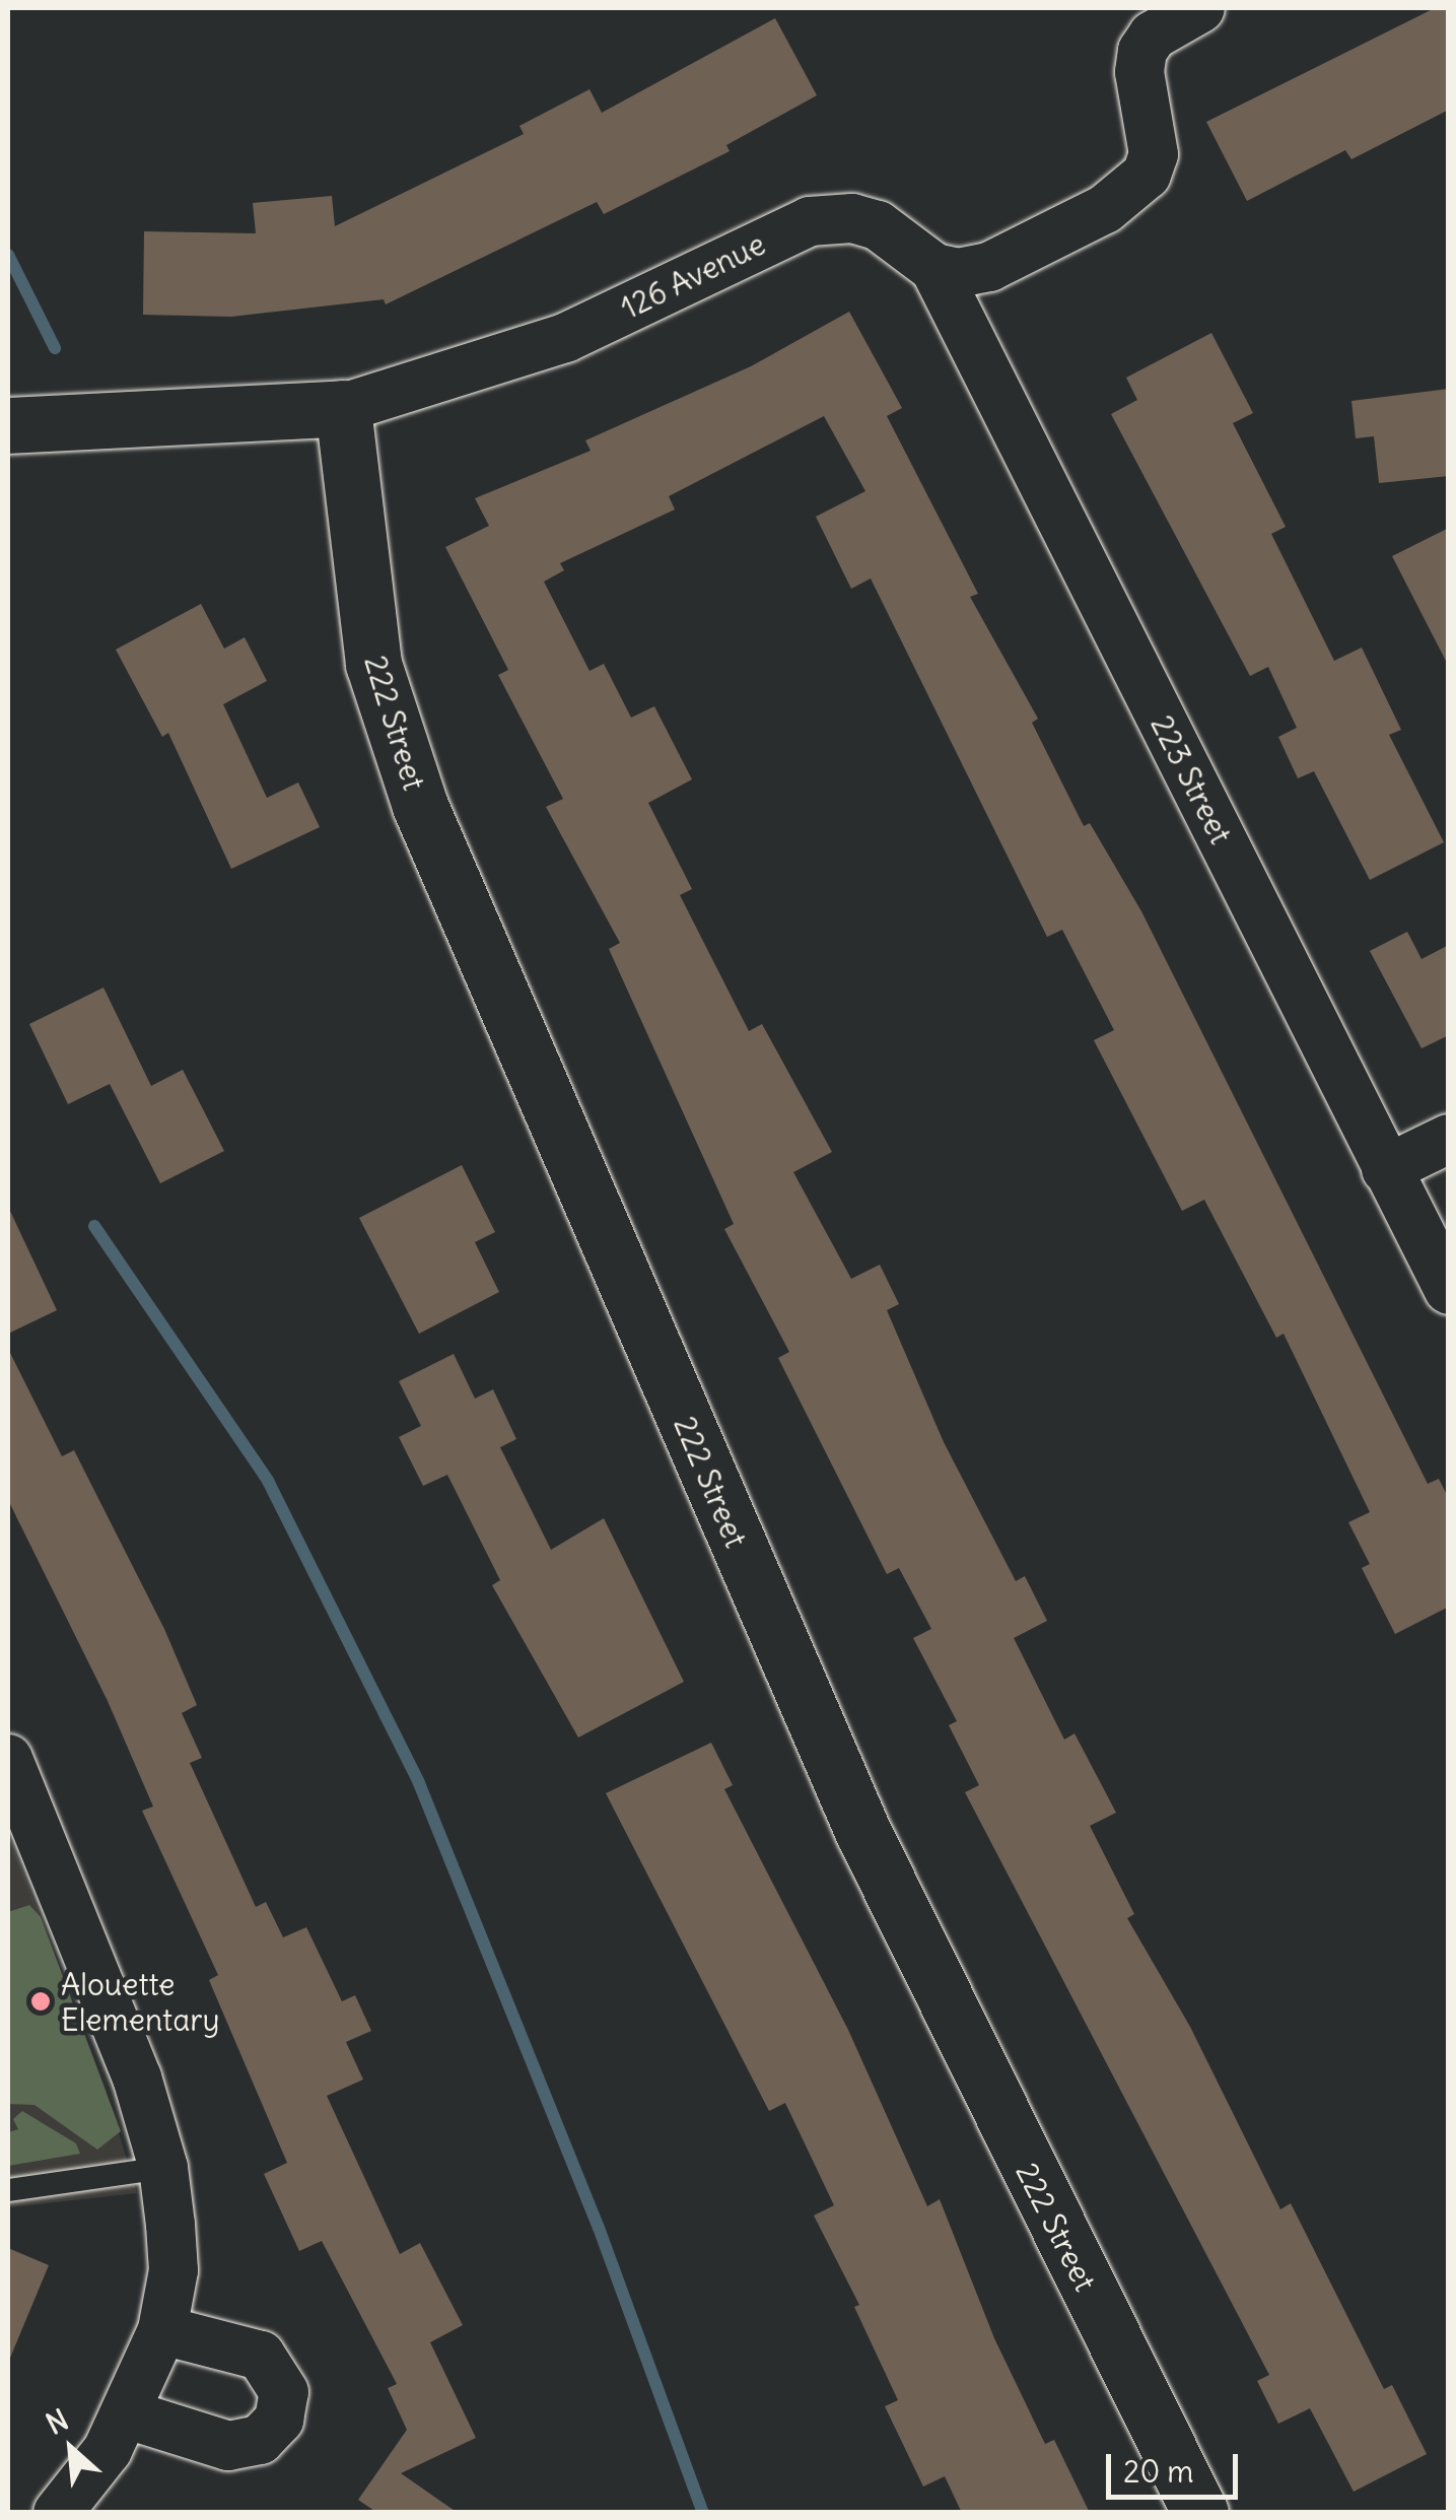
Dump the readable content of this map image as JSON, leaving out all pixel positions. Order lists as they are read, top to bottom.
{
  "streets": {
    "street": ["126 Avenue", "222 Street", "223 Street"]
  },
  "crossings": [
    ["126 Avenue", "222 Street"],
    ["126 Avenue", "223 Street"]
  ],
  "places": ["Alouette Elementary"],
  "scale_bar": "20 m",
  "north": "top left"
}
